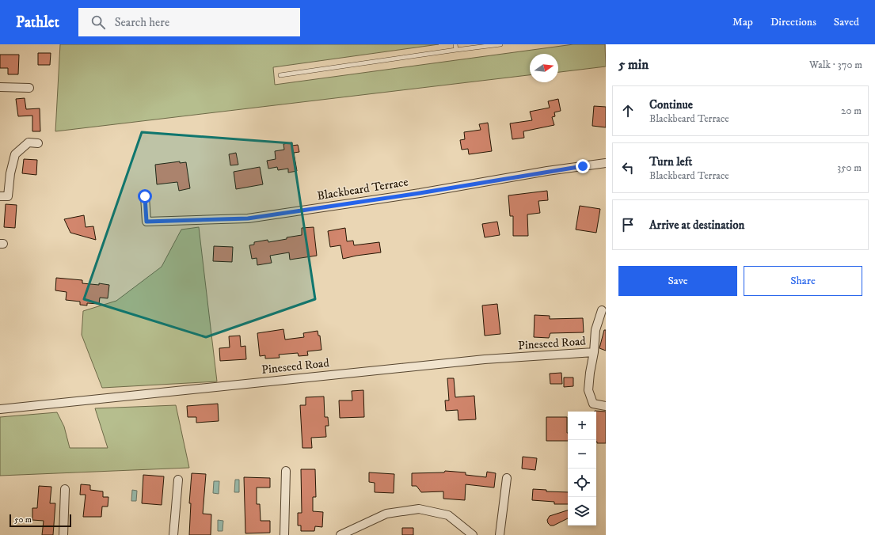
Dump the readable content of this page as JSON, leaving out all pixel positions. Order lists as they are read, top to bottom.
{
  "streets": {
    "street": ["Blackbeard Terrace", "Pineseed Road"]
  },
  "scale_bar": "50 m",
  "north": "right",
  "page": {
    "header": "Pathlet",
    "search": "Search here",
    "nav": ["Map", "Directions", "Saved"],
    "heading": ["5 min", "Walk · 370 m"],
    "list": [
      ["Continue", "Blackbeard Terrace", "20 m"],
      ["Turn left", "Blackbeard Terrace", "350 m"],
      "Arrive at destination"
    ],
    "buttons": ["Save", "Share"],
    "map_buttons": ["+", "−"],
    "scale": "50 m"
  }
}
